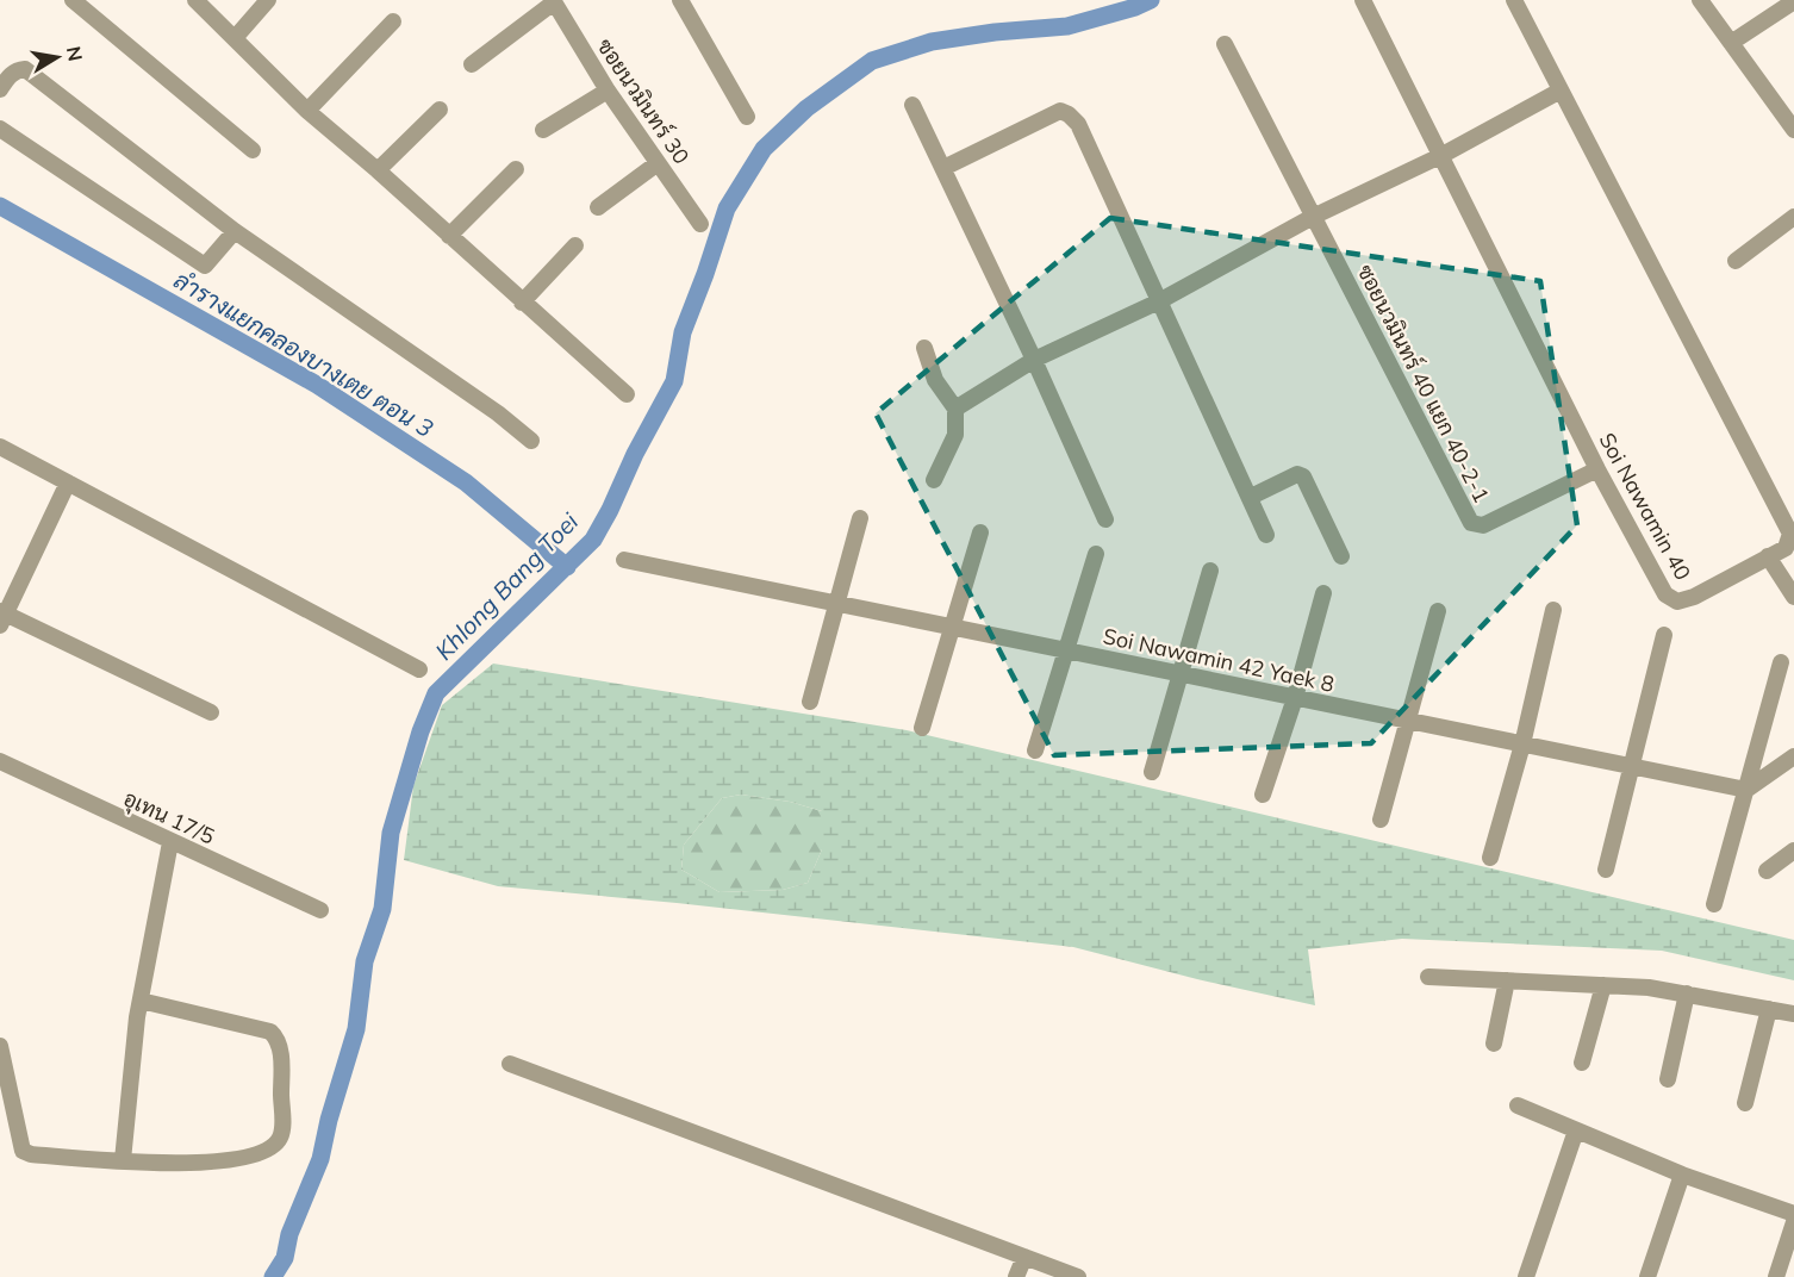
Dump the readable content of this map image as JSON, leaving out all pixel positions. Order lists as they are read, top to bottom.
{
  "streets": {
    "street": [
      "ซอยนวมินทร์ 30",
      "ซอยนวมินทร์ 40 แยก 40-2-1",
      "Soi Nawamin 40",
      "Soi Nawamin 42 Yaek 8",
      "อุเทน 17/5"
    ]
  },
  "crossings": [
    ["ซอยนวมินทร์ 40 แยก 40-2-1", "Soi Nawamin 40"]
  ],
  "water": ["ลำรางแยกคลองบางเตย ตอน 3", "Khlong Bang Toei"],
  "north": "right"
}
